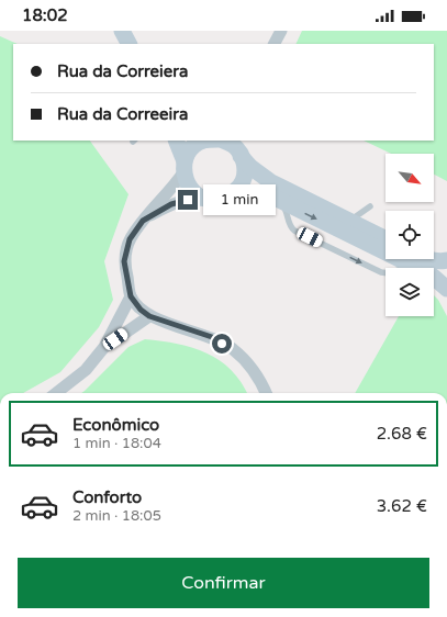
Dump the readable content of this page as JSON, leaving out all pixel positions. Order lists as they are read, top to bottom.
{
  "north": "bottom right",
  "page": {
    "status": "18:02",
    "banner": ["Rua da Correiera", "Rua da Correeira"],
    "bubble": "1 min",
    "list": [
      {
        "name": "Econômico",
        "note": "1 min · 18:04",
        "value": "2.68 €"
      },
      {
        "name": "Conforto",
        "note": "2 min · 18:05",
        "value": "3.62 €"
      }
    ],
    "buttons": "Confirmar"
  }
}
